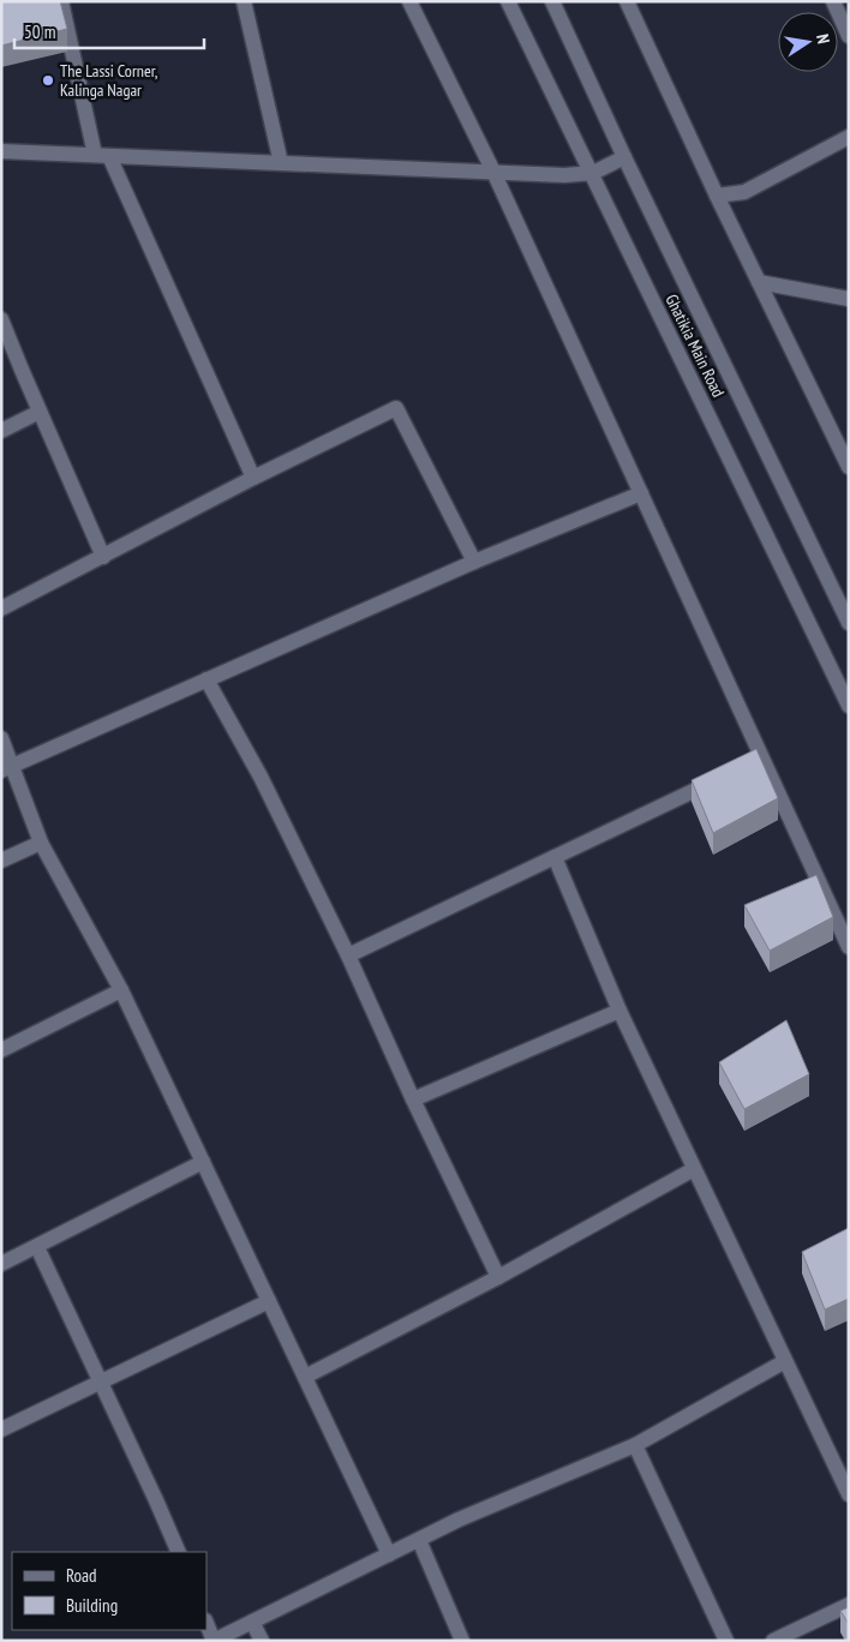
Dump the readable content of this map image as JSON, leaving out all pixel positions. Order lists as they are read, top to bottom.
{
  "streets": {
    "street": ["Ghatikia Main Road"]
  },
  "places": ["The Lassi Corner, Kalinga Nagar"],
  "legend": ["Road", "Building"],
  "scale_bar": "50 m",
  "north": "right"
}
